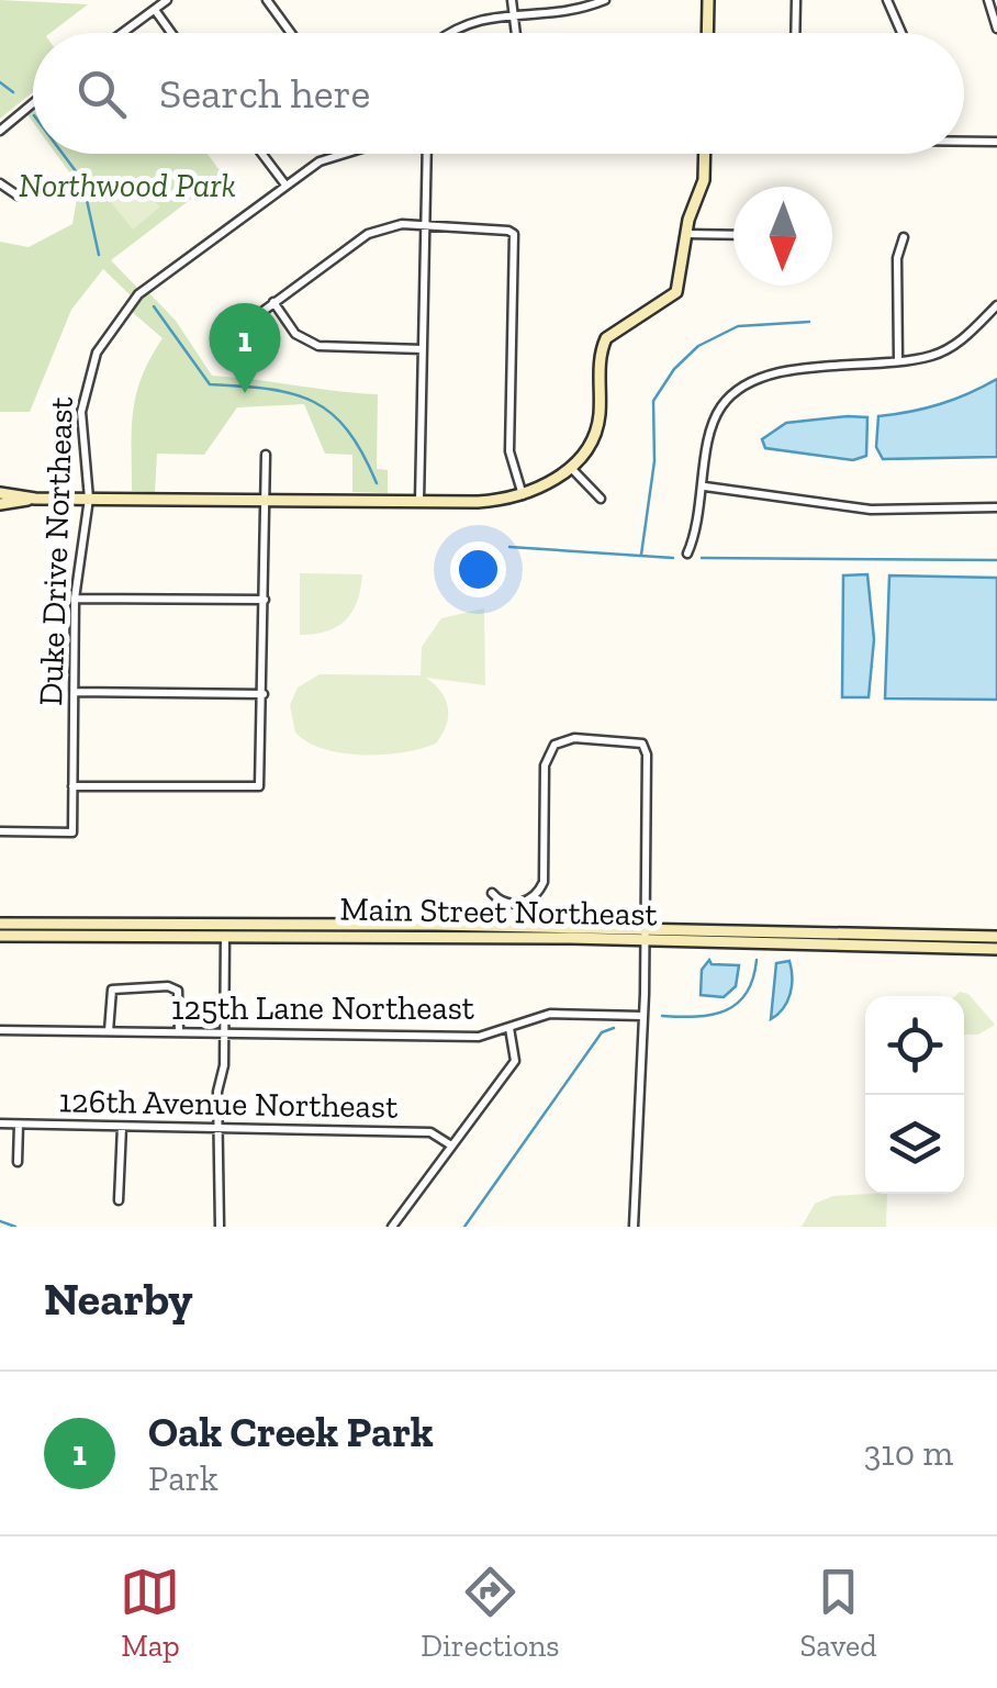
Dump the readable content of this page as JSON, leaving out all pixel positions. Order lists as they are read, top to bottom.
{
  "streets": {
    "main road": ["Main Street Northeast"],
    "street": ["Duke Drive Northeast", "125th Lane Northeast", "126th Avenue Northeast"]
  },
  "parks": ["Northwood Park"],
  "north": "bottom",
  "page": {
    "search": "Search here",
    "pins": "1",
    "heading": "Nearby",
    "list": [
      {
        "mark": "1",
        "name": "Oak Creek Park",
        "note": "Park",
        "value": "310 m"
      }
    ],
    "nav": ["Map", "Directions", "Saved"]
  }
}
